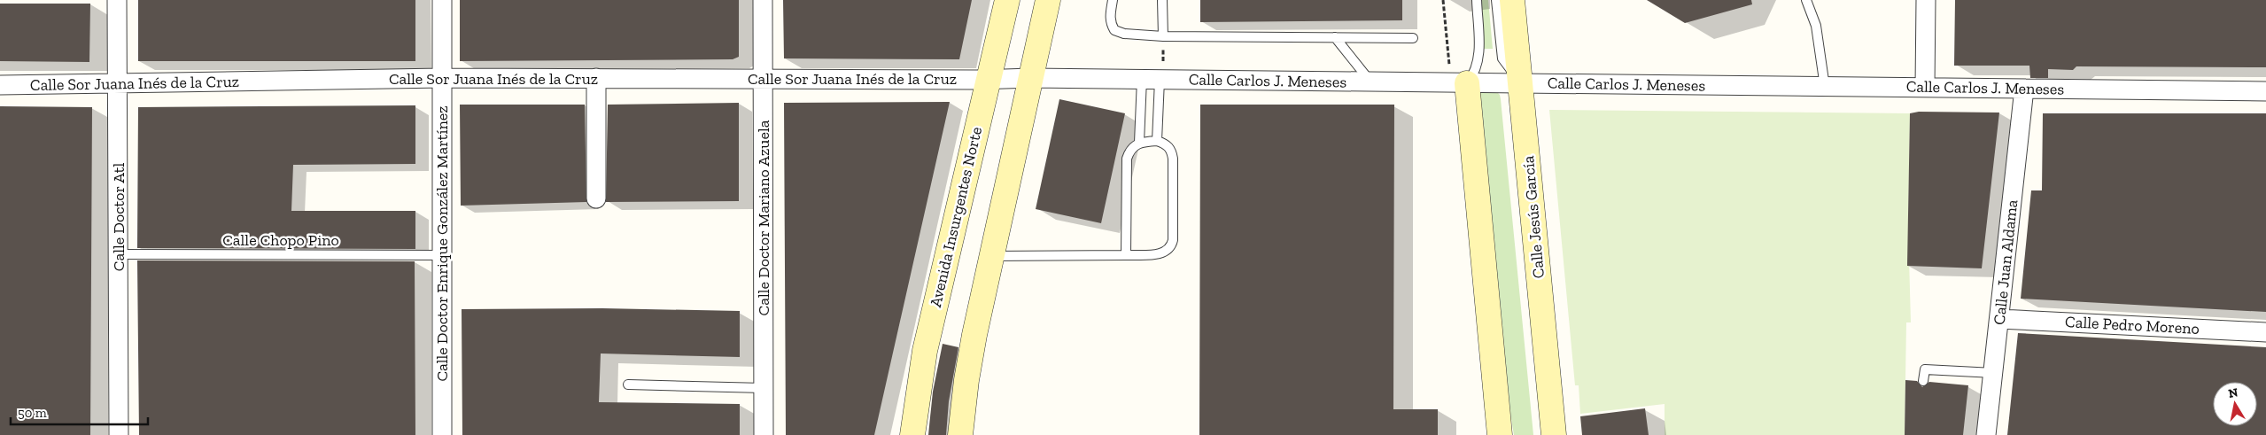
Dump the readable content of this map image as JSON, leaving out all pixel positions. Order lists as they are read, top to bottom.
{
  "streets": {
    "main road": ["Avenida Insurgentes Norte", "Calle Jesús García"],
    "street": [
      "Calle Sor Juana Inés de la Cruz",
      "Calle Carlos J. Meneses",
      "Calle Doctor Atl",
      "Calle Doctor Mariano Azuela",
      "Calle Doctor Enrique González Martínez",
      "Calle Juan Aldama",
      "Calle Pedro Moreno"
    ],
    "lane": ["Calle Chopo Pino"]
  },
  "crossings": [
    ["Calle Sor Juana Inés de la Cruz", "Calle Carlos J. Meneses"],
    ["Calle Sor Juana Inés de la Cruz", "Calle Doctor Atl"],
    ["Calle Sor Juana Inés de la Cruz", "Avenida Insurgentes Norte"],
    ["Calle Sor Juana Inés de la Cruz", "Calle Doctor Mariano Azuela"],
    ["Calle Sor Juana Inés de la Cruz", "Calle Doctor Enrique González Martínez"],
    ["Calle Carlos J. Meneses", "Avenida Insurgentes Norte"],
    ["Calle Carlos J. Meneses", "Calle Jesús García"],
    ["Calle Carlos J. Meneses", "Calle Juan Aldama"],
    ["Calle Doctor Atl", "Calle Chopo Pino"],
    ["Calle Chopo Pino", "Calle Doctor Enrique González Martínez"],
    ["Calle Juan Aldama", "Calle Pedro Moreno"]
  ],
  "scale_bar": "50 m",
  "north": "top"
}
